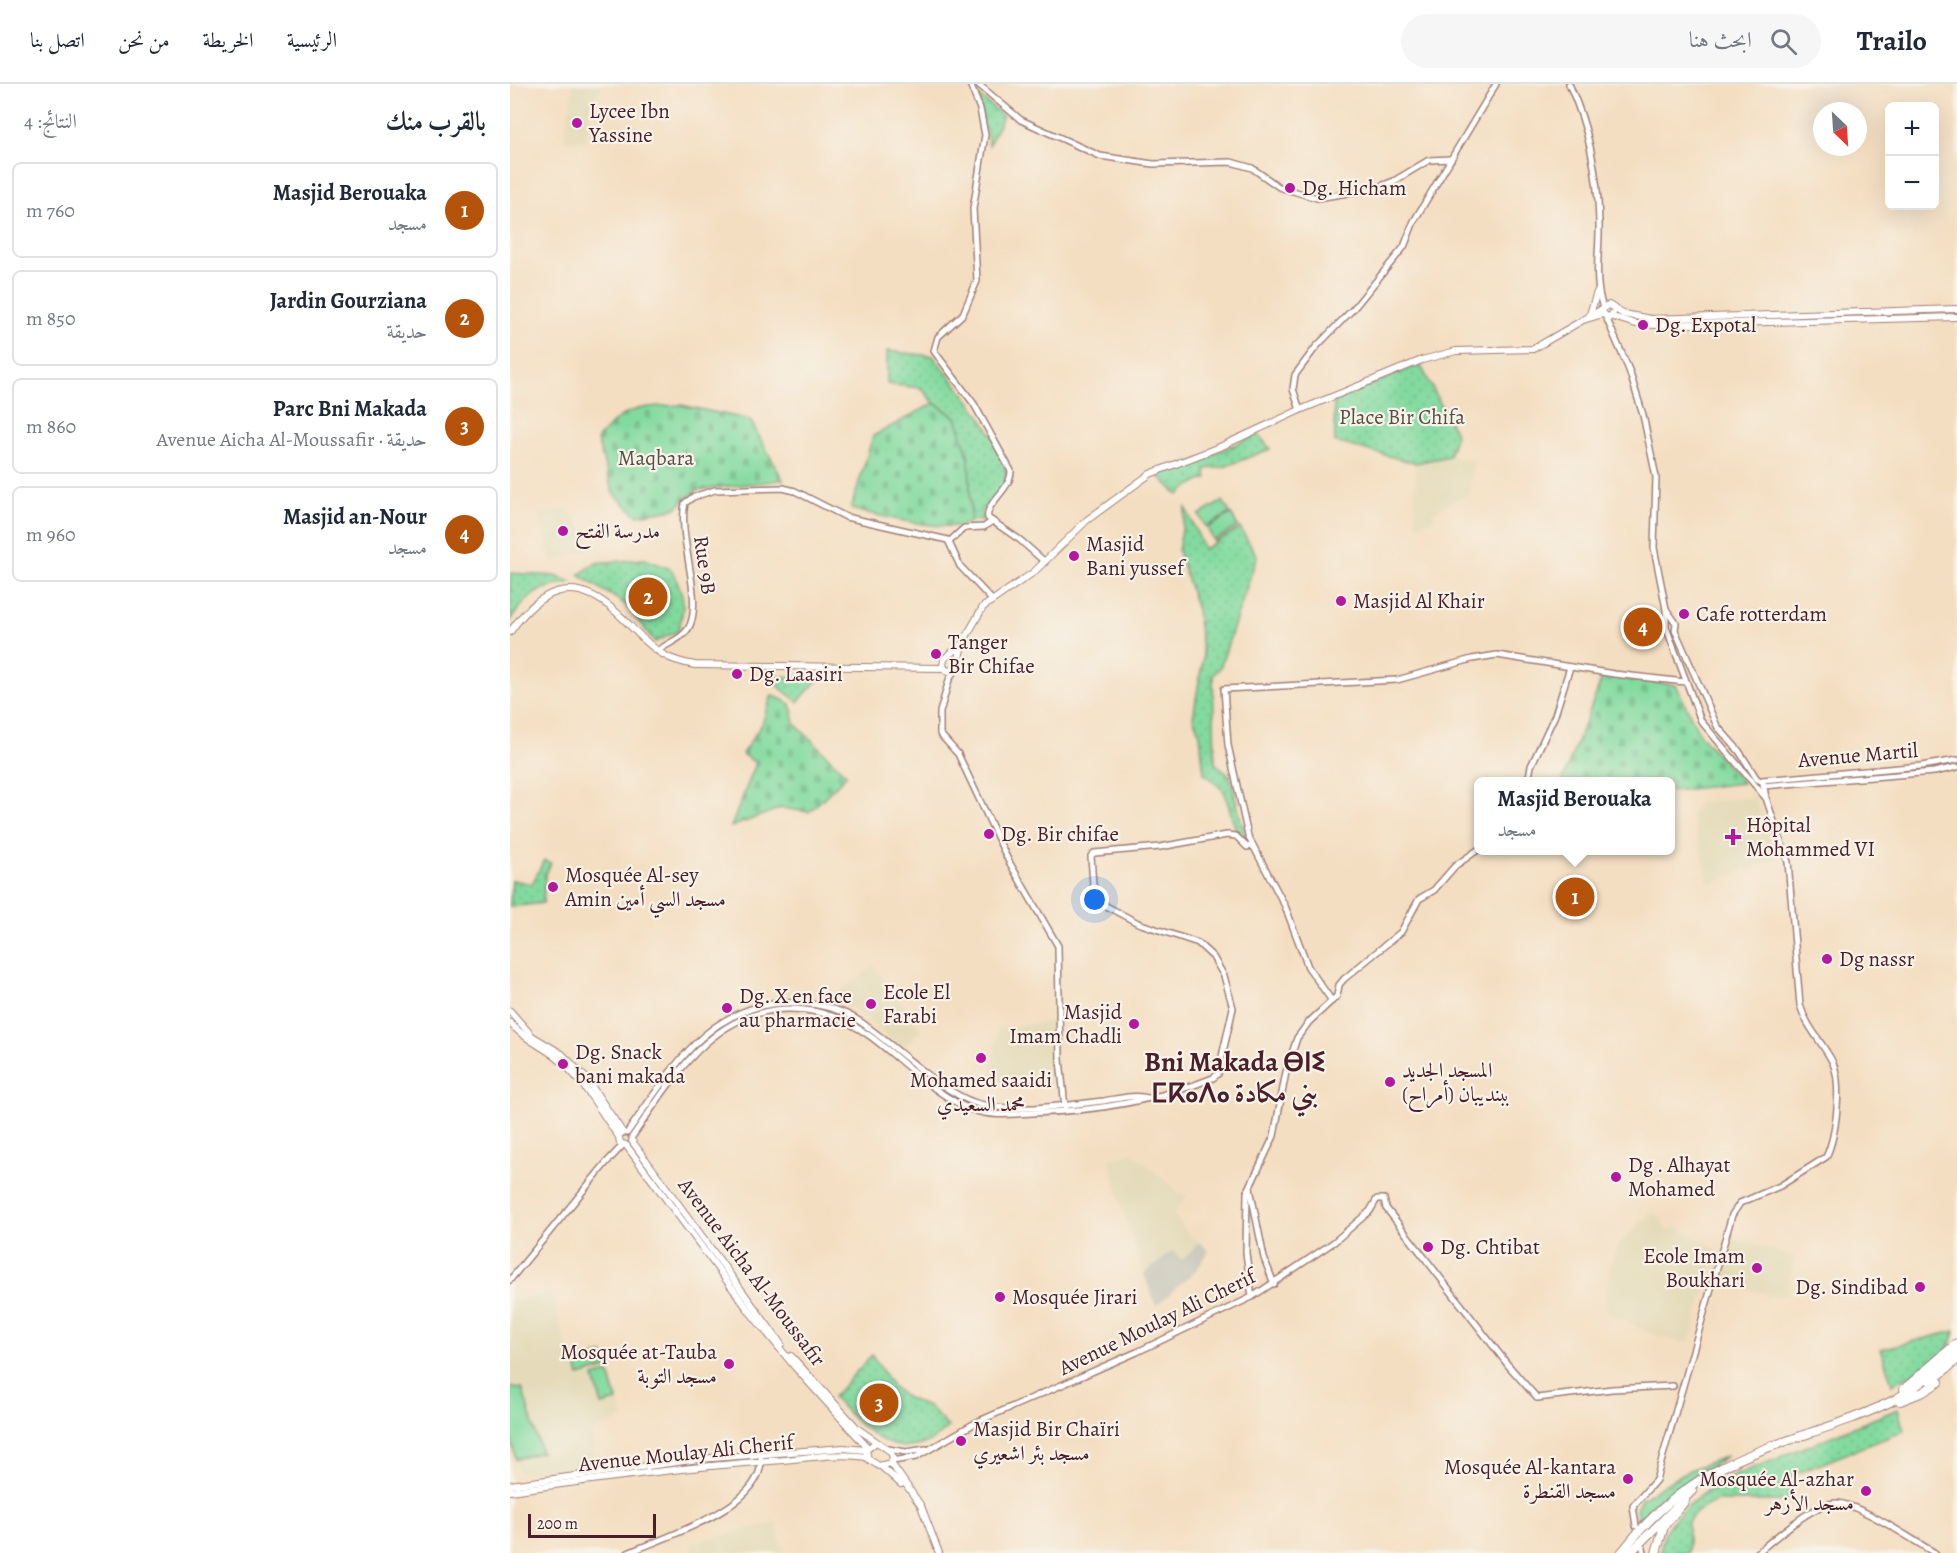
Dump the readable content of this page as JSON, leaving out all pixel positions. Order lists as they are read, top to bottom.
{
  "streets": {
    "main road": ["Avenue Aicha Al-Moussafir", "Avenue Moulay Ali Cherif"],
    "street": ["Rue 9B", "Avenue Martil"]
  },
  "crossings": [
    ["Avenue Aicha Al-Moussafir", "Avenue Moulay Ali Cherif"]
  ],
  "districts": ["Bni Makada ⴱⵏⵉ ⵎⴽⴰⴷⴰ بني مكادة"],
  "parks": ["Place Bir Chifa", "Maqbara"],
  "places": {
    "other": [
      "Lycee Ibn Yassine",
      "Dg. Hicham",
      "Dg. Expotal",
      "مدرسة الفتح",
      "Masjid Bani yussef",
      "Masjid Al Khair",
      "Cafe rotterdam",
      "Tanger Bir Chifae",
      "Dg. Laasiri",
      "Dg. Bir chifae",
      "Mosquée Al-sey Amin مسجد السي أمين",
      "Dg nassr",
      "Ecole El Farabi",
      "Dg. X en face au pharmacie",
      "Masjid Imam Chadli",
      "Mohamed saaidi محمد السعيدي",
      "Dg. Snack bani makada",
      "المسجد الجديد (أمراح) ببنديبان",
      "Dg . Alhayat Mohamed",
      "Dg. Chtibat",
      "Ecole Imam Boukhari",
      "Dg. Sindibad",
      "Mosquée Jirari",
      "Mosquée at-Tauba مسجد التوبة",
      "Masjid Bir Chaïri مسجد بئر اشعيري",
      "Mosquée Al-kantara مسجد القنطرة",
      "Mosquée Al-azhar مسجد الأزهر"
    ],
    "health": ["Hôpital Mohammed VI"]
  },
  "scale_bar": "200 m",
  "north": "bottom right",
  "page": {
    "header": "Trailo",
    "search": "ابحث هنا",
    "nav": [
      "الرئيسية",
      "الخريطة",
      "من نحن",
      "اتصل بنا"
    ],
    "heading": ["بالقرب منك", "النتائج: 4"],
    "map_buttons": ["+", "−"],
    "list": [
      {
        "mark": "1",
        "name": "Masjid Berouaka",
        "note": "مسجد",
        "value": "760 m"
      },
      {
        "mark": "2",
        "name": "Jardin Gourziana",
        "note": "حديقة",
        "value": "850 m"
      },
      {
        "mark": "3",
        "name": "Parc Bni Makada",
        "note": "حديقة · Avenue Aicha Al-Moussafir",
        "value": "860 m"
      },
      {
        "mark": "4",
        "name": "Masjid an-Nour",
        "note": "مسجد",
        "value": "960 m"
      }
    ],
    "pins": [
      "2",
      "4",
      "1",
      "3"
    ],
    "popup": ["Masjid Berouaka", "مسجد"],
    "scale": "200 m"
  }
}
